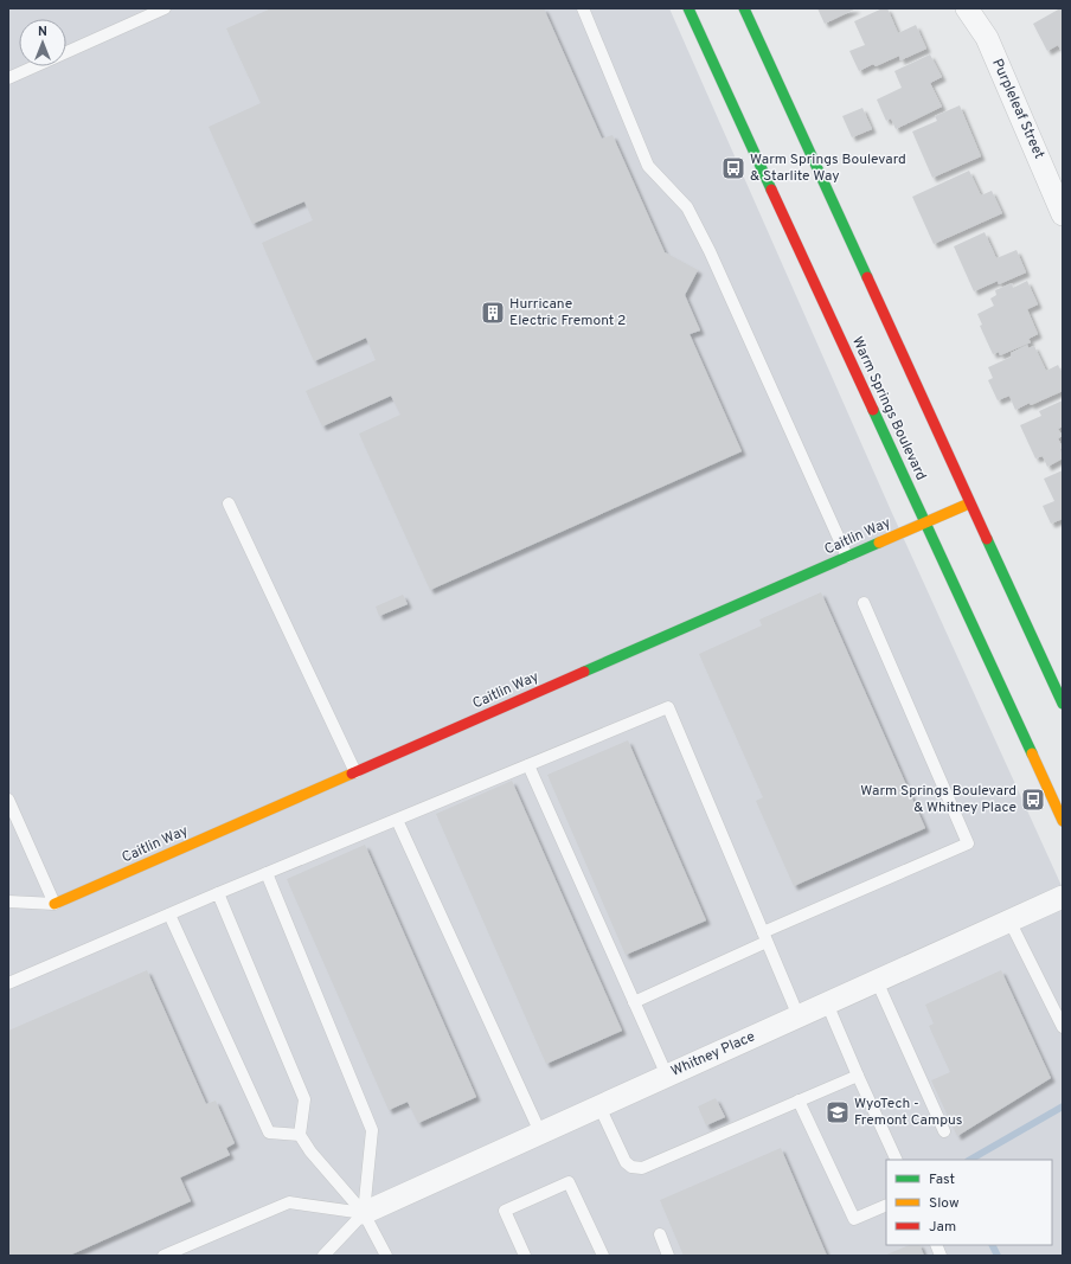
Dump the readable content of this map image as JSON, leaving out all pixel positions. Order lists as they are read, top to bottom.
{
  "streets": {
    "main road": ["Warm Springs Boulevard", "Caitlin Way"],
    "street": ["Purpleleaf Street", "Whitney Place"]
  },
  "crossings": [
    ["Warm Springs Boulevard", "Caitlin Way"]
  ],
  "places": {
    "bus stop": ["Warm Springs Boulevard & Starlite Way", "Warm Springs Boulevard & Whitney Place"],
    "building": ["Hurricane Electric Fremont 2"],
    "school or university": ["WyoTech - Fremont Campus"]
  },
  "legend": ["Fast", "Slow", "Jam"],
  "north": "top"
}
